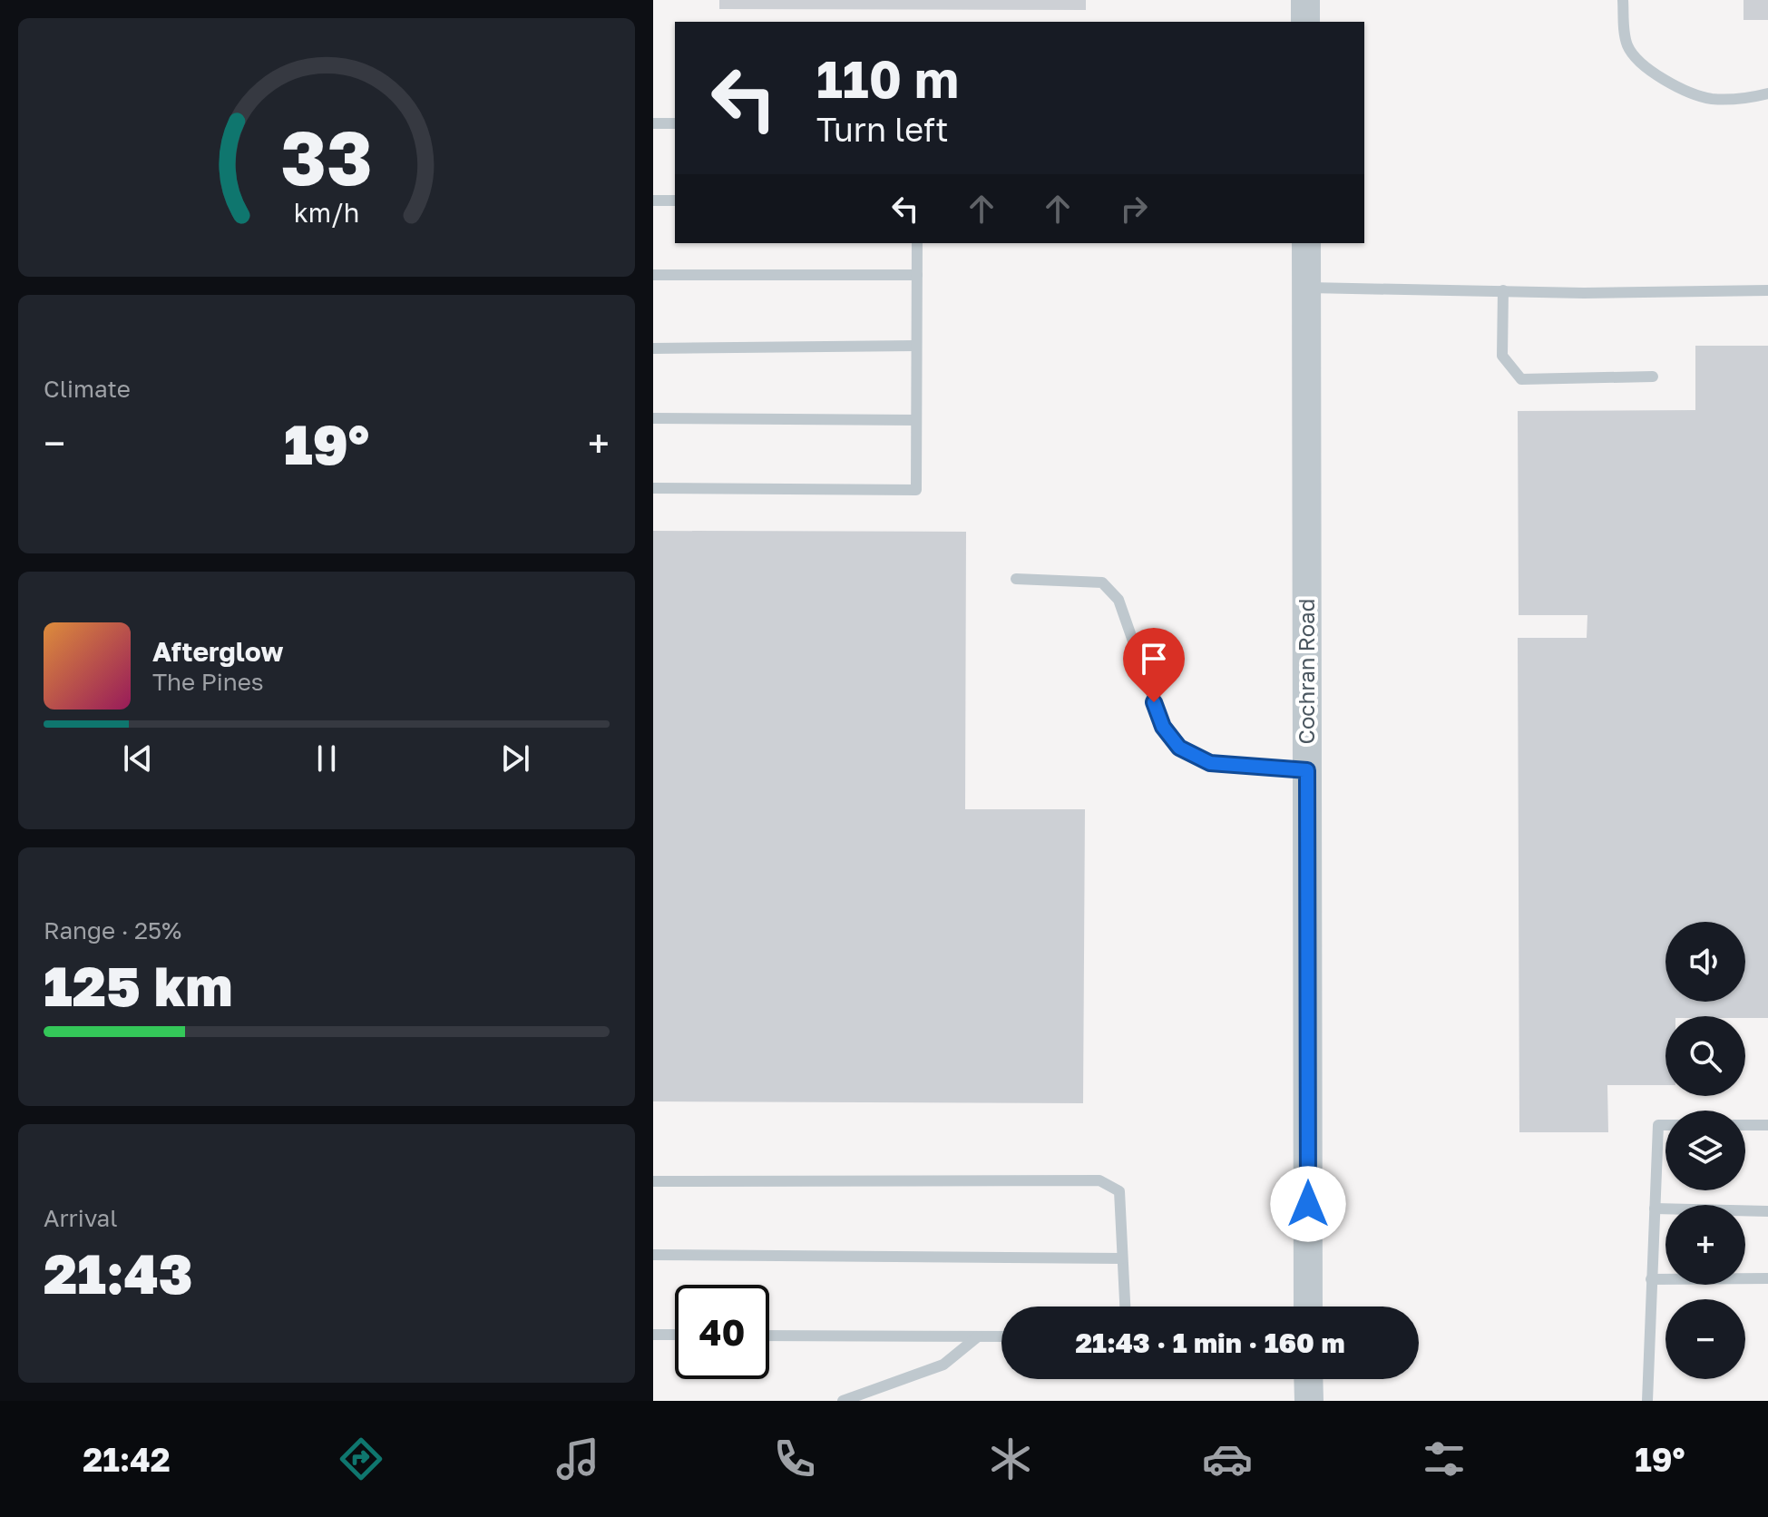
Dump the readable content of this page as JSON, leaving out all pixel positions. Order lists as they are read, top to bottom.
{
  "streets": {
    "street": ["Cochran Road"]
  },
  "page": {
    "turn": ["110 m", "Turn left"],
    "tile": [
      "Climate",
      ["Range · 25%", "125 km"],
      ["Arrival", "21:43"]
    ],
    "heat": ["−", "19°", "+"],
    "song": ["Afterglow", "The Pines"],
    "map_buttons": ["+", "−"],
    "limit": "40",
    "trip": "21:43 · 1 min · 160 m",
    "tabs": ["21:42", "19°"],
    "gauge": ["33", "km/h"]
  }
}
